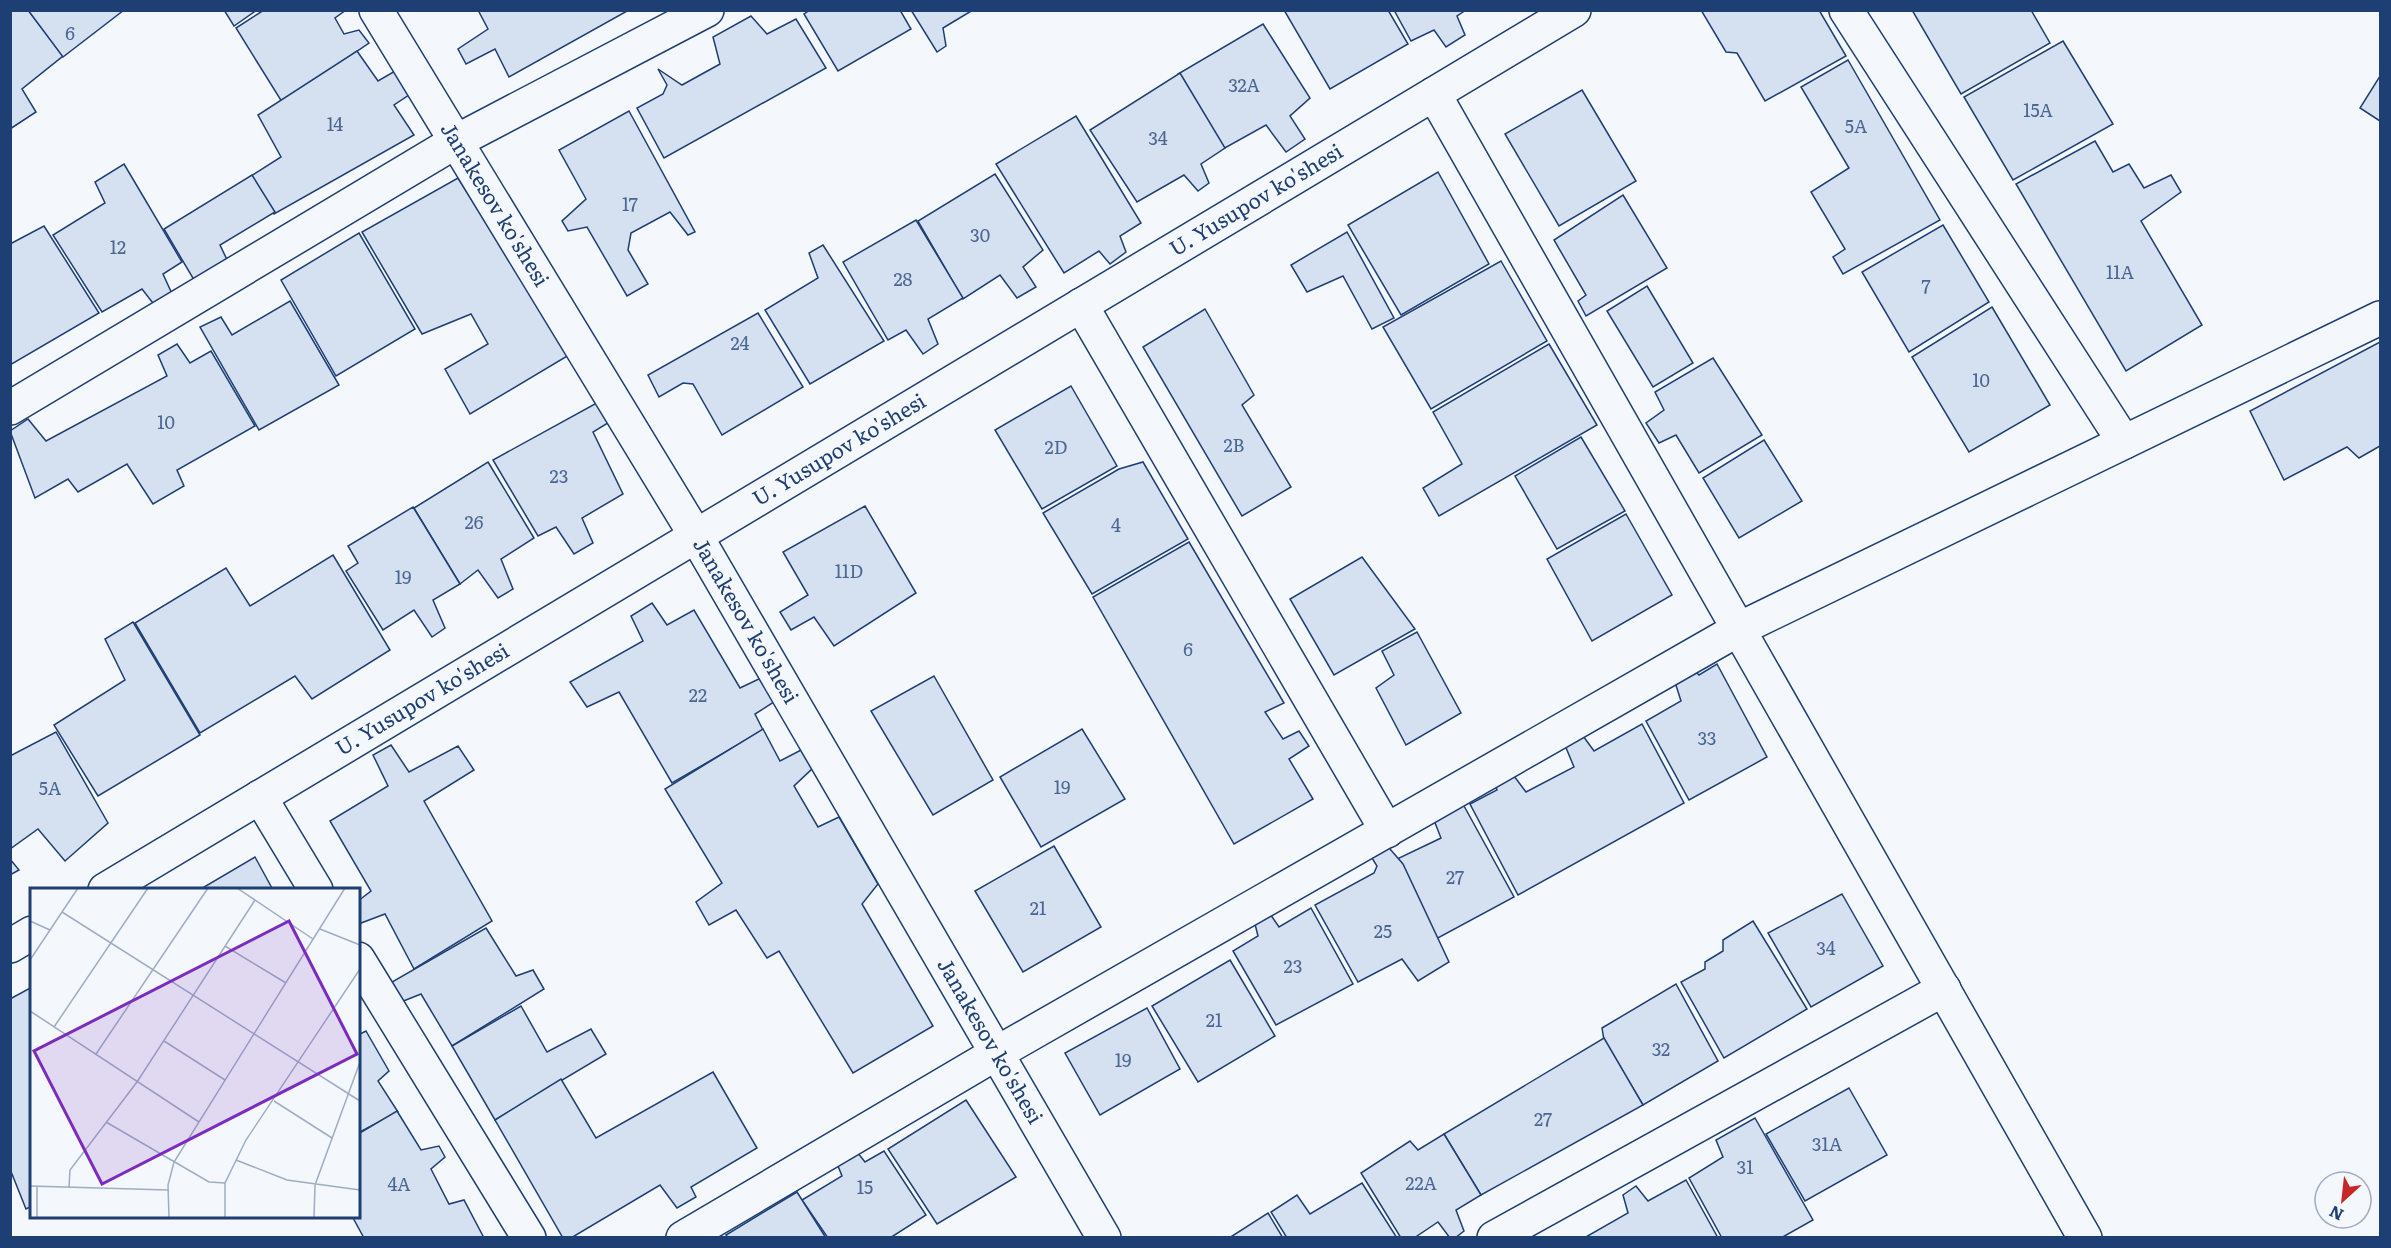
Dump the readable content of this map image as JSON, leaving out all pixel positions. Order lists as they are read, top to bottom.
{
  "streets": {
    "street": ["U. Yusupov ko'shesi", "Janakesov ko'shesi"]
  },
  "crossings": [
    ["U. Yusupov ko'shesi", "Janakesov ko'shesi"]
  ],
  "house_numbers": [
    "6",
    "32A",
    "15A",
    "14",
    "5A",
    "34",
    "17",
    "30",
    "12",
    "11A",
    "28",
    "7",
    "24",
    "10",
    "10",
    "2B",
    "2D",
    "23",
    "26",
    "4",
    "11D",
    "19",
    "6",
    "22",
    "33",
    "19",
    "5A",
    "27",
    "21",
    "25",
    "34",
    "23",
    "21",
    "32",
    "19",
    "27",
    "31A",
    "31",
    "22A",
    "4A",
    "15"
  ],
  "north": "bottom left"
}
